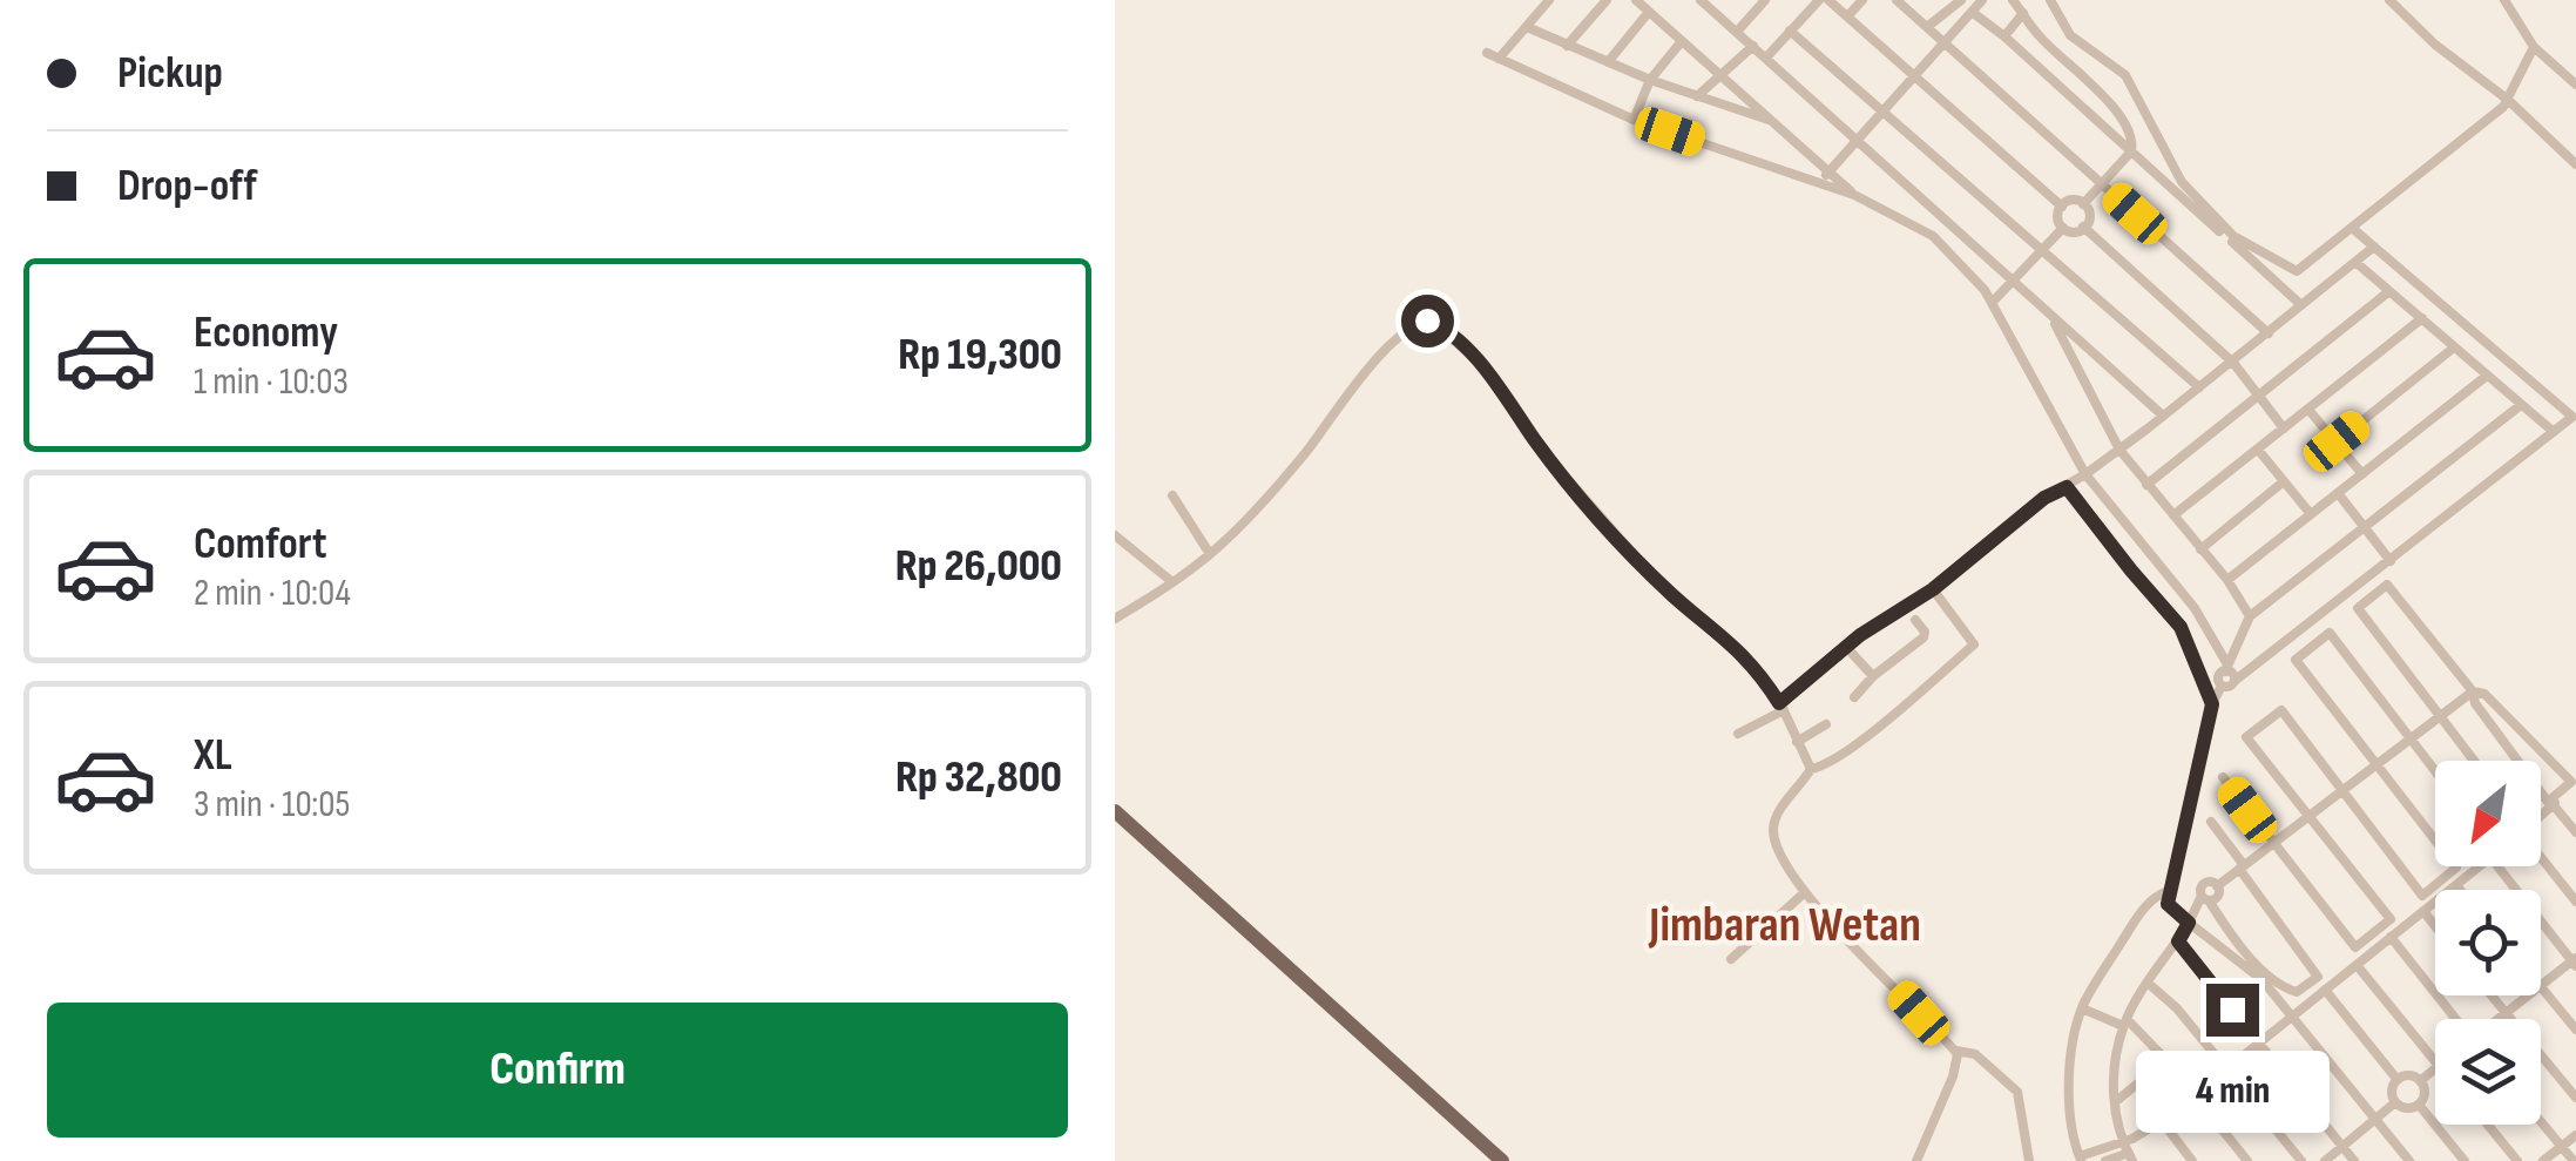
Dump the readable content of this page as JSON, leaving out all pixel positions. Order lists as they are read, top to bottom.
{
  "districts": ["Jimbaran Wetan"],
  "north": "bottom left",
  "page": {
    "banner": ["Pickup", "Drop-off"],
    "list": [
      {
        "name": "Economy",
        "note": "1 min · 10:03",
        "value": "Rp 19,300"
      },
      {
        "name": "Comfort",
        "note": "2 min · 10:04",
        "value": "Rp 26,000"
      },
      {
        "name": "XL",
        "note": "3 min · 10:05",
        "value": "Rp 32,800"
      }
    ],
    "buttons": "Confirm",
    "bubble": "4 min"
  }
}
